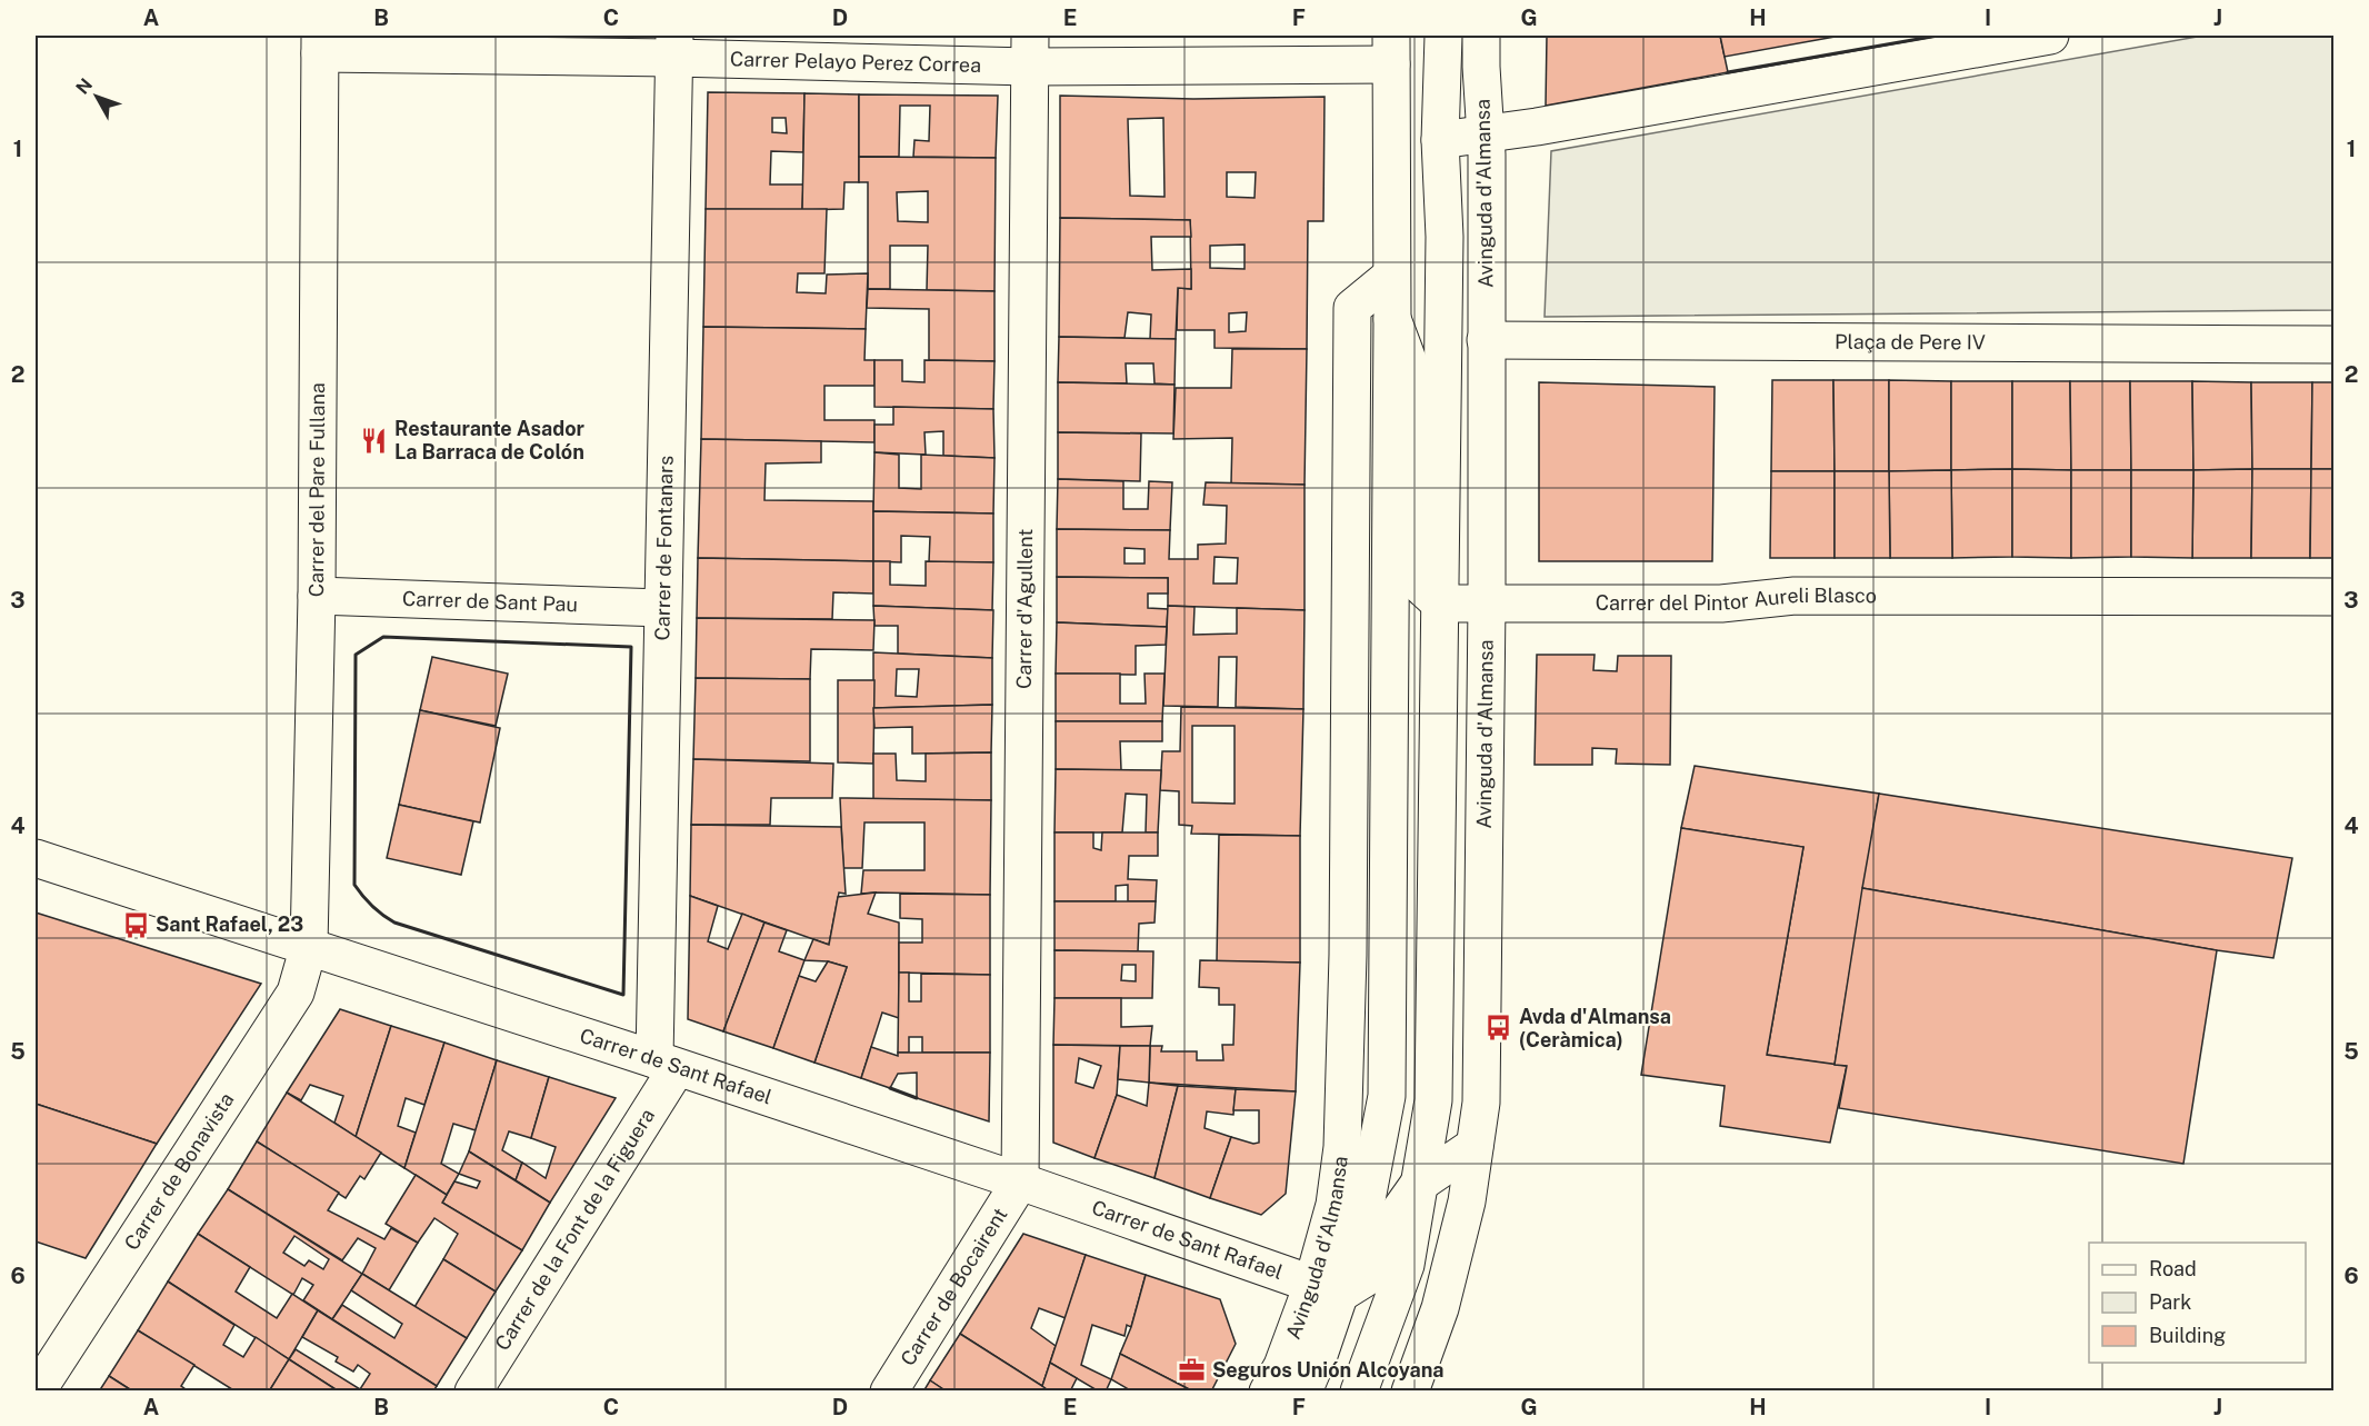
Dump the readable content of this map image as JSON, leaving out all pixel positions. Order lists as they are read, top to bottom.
{
  "streets": {
    "street": [
      "Carrer Pelayo Perez Correa",
      "Avinguda d'Almansa",
      "Plaça de Pere IV",
      "Carrer del Pare Fullana",
      "Carrer de Fontanars",
      "Carrer del Pintor Aureli Blasco",
      "Carrer de Sant Pau",
      "Carrer d'Agullent",
      "Carrer de Sant Rafael",
      "Carrer de Bonavista",
      "Carrer de la Font de la Figuera",
      "Carrer de Bocairent"
    ]
  },
  "crossings": [
    ["Carrer Pelayo Perez Correa", "Avinguda d'Almansa"],
    ["Carrer Pelayo Perez Correa", "Carrer del Pare Fullana"],
    ["Carrer Pelayo Perez Correa", "Carrer de Fontanars"],
    ["Carrer Pelayo Perez Correa", "Carrer d'Agullent"],
    ["Avinguda d'Almansa", "Plaça de Pere IV"],
    ["Avinguda d'Almansa", "Carrer del Pintor Aureli Blasco"],
    ["Avinguda d'Almansa", "Carrer de Sant Rafael"],
    ["Carrer del Pare Fullana", "Carrer de Sant Pau"],
    ["Carrer del Pare Fullana", "Carrer de Sant Rafael"],
    ["Carrer del Pare Fullana", "Carrer de Bonavista"],
    ["Carrer de Fontanars", "Carrer de Sant Pau"],
    ["Carrer de Fontanars", "Carrer de Sant Rafael"],
    ["Carrer de Fontanars", "Carrer de la Font de la Figuera"],
    ["Carrer d'Agullent", "Carrer de Sant Rafael"],
    ["Carrer d'Agullent", "Carrer de Bocairent"],
    ["Carrer de Sant Rafael", "Carrer de Bonavista"],
    ["Carrer de Sant Rafael", "Carrer de la Font de la Figuera"],
    ["Carrer de Sant Rafael", "Carrer de Bocairent"]
  ],
  "places": {
    "restaurant": ["Restaurante Asador La Barraca de Colón"],
    "bus stop": ["Sant Rafael, 23", "Avda d'Almansa (Ceràmica)"],
    "office": ["Seguros Unión Alcoyana"]
  },
  "legend": ["Road", "Park", "Building"],
  "north": "top left",
  "grid": {
    "columns": [
      "A",
      "B",
      "C",
      "D",
      "E",
      "F",
      "G",
      "H",
      "I",
      "J"
    ],
    "rows": [
      "1",
      "2",
      "3",
      "4",
      "5",
      "6"
    ]
  }
}
